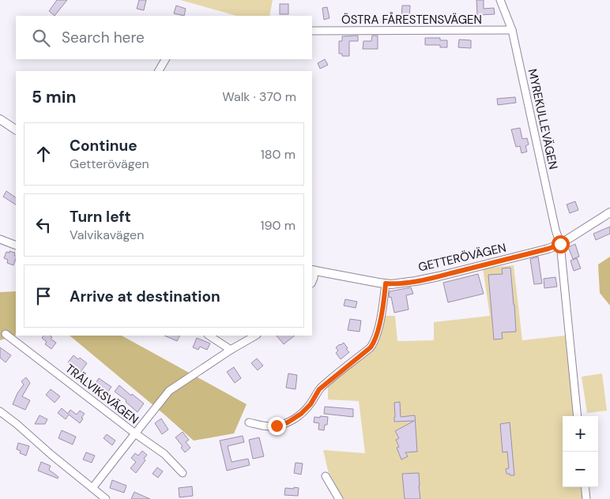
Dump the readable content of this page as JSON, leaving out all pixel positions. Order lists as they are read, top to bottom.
{
  "streets": {
    "street": [
      "ÖSTRA FÅRESTENSVÄGEN",
      "MYREKULLEVÄGEN",
      "GETTERÖVÄGEN",
      "TRÄLVIKSVÄGEN"
    ]
  },
  "crossings": [
    ["ÖSTRA FÅRESTENSVÄGEN", "MYREKULLEVÄGEN"],
    ["MYREKULLEVÄGEN", "GETTERÖVÄGEN"]
  ],
  "page": {
    "search": "Search here",
    "heading": ["5 min", "Walk · 370 m"],
    "list": [
      ["Continue", "Getterövägen", "180 m"],
      ["Turn left", "Valvikavägen", "190 m"],
      "Arrive at destination"
    ],
    "map_buttons": ["+", "−"]
  }
}
